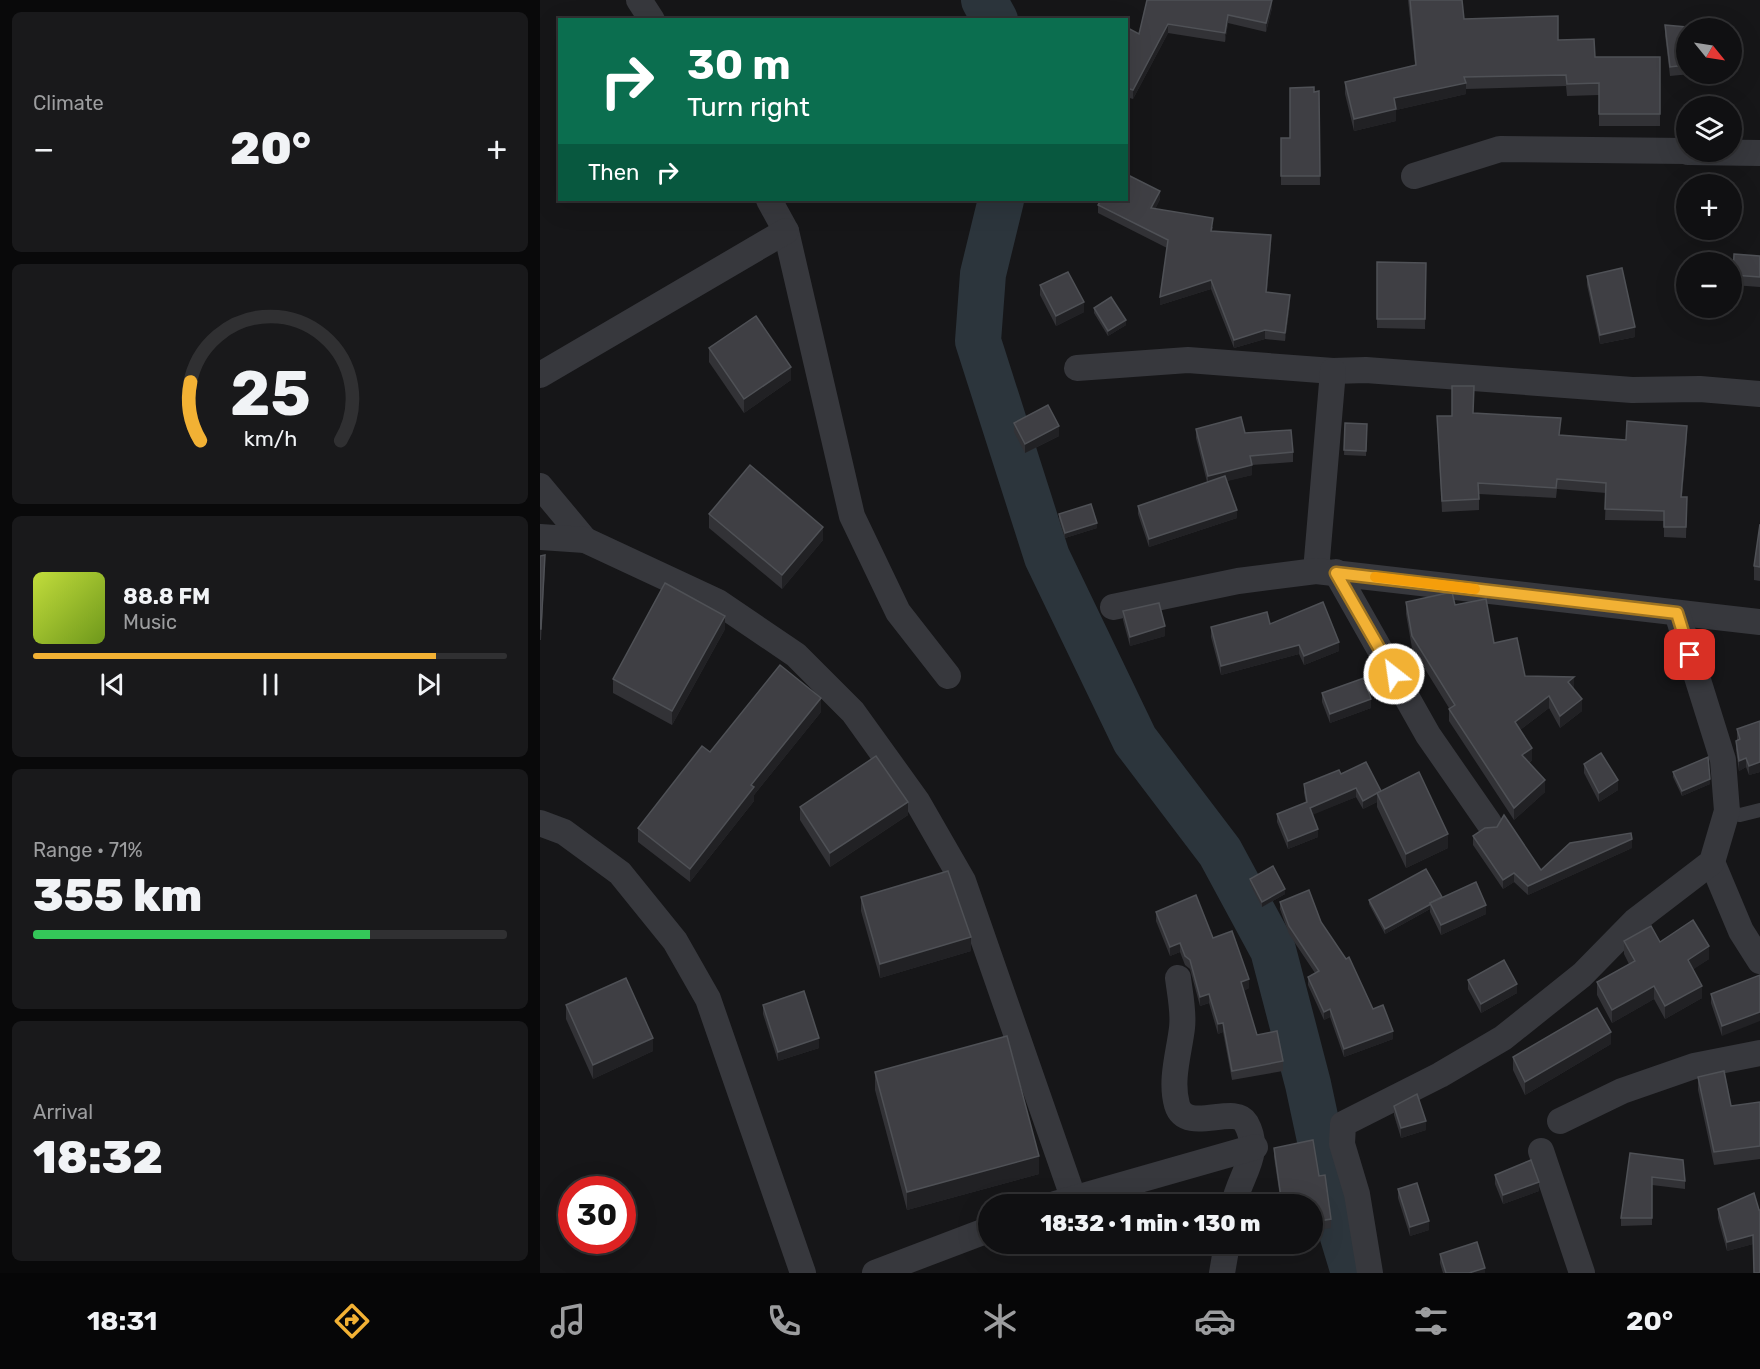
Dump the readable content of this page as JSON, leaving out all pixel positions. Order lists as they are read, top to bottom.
{
  "north": "bottom right",
  "page": {
    "tile": [
      "Climate",
      ["Range · 71%", "355 km"],
      ["Arrival", "18:32"]
    ],
    "map_buttons": ["+", "−"],
    "turn": ["30 m", "Turn right"],
    "heat": ["−", "20°", "+"],
    "then": "Then",
    "song": ["88.8 FM", "Music"],
    "limit": "30",
    "trip": "18:32 · 1 min · 130 m",
    "tabs": ["18:31", "20°"],
    "gauge": ["25", "km/h"]
  }
}
